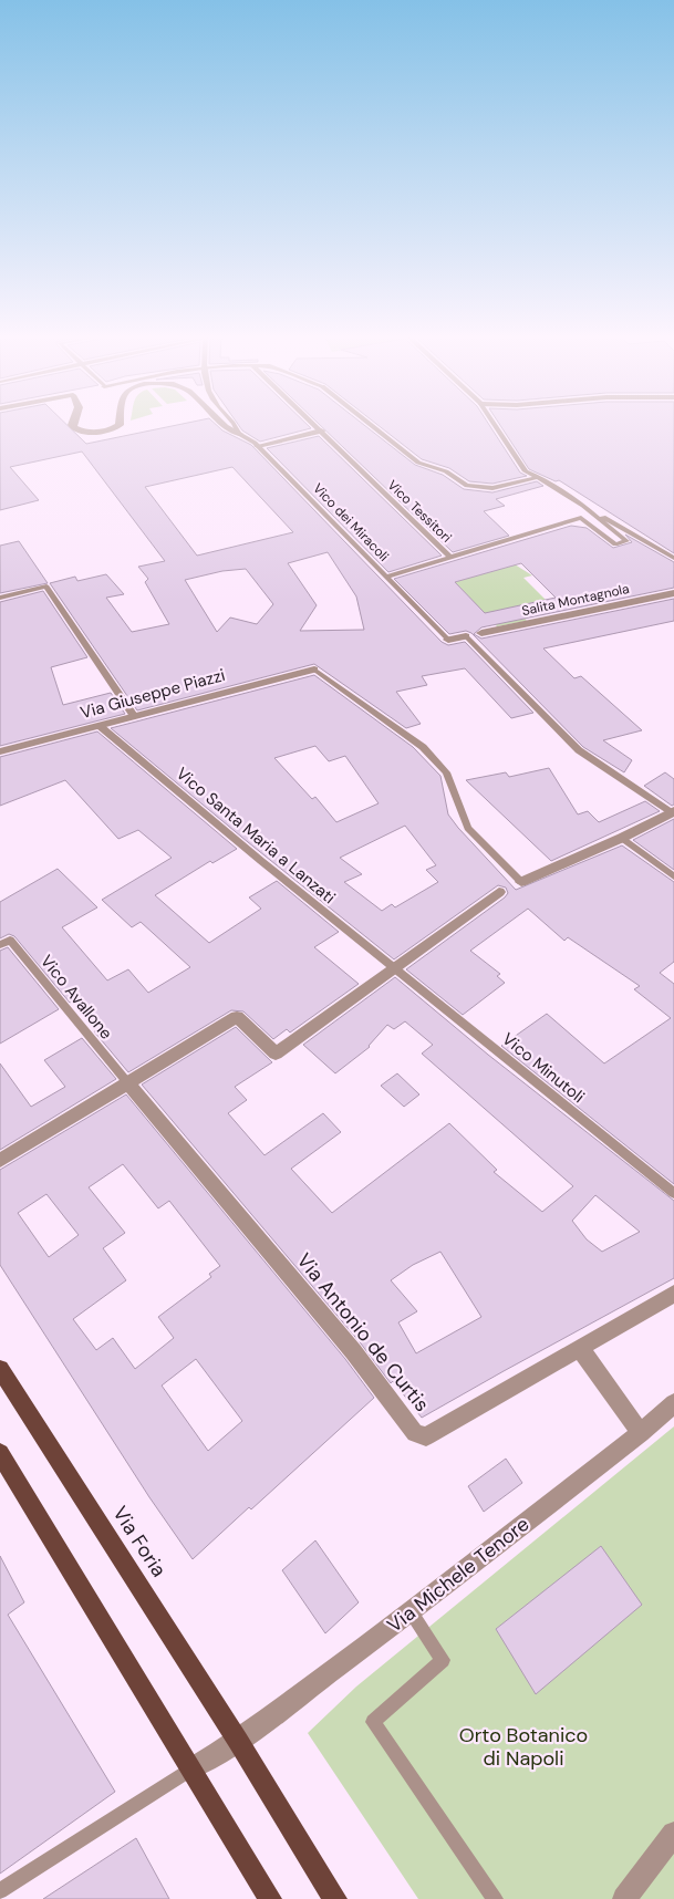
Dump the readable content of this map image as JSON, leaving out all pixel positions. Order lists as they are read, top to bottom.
{
  "streets": {
    "main road": ["Via Foria"],
    "street": [
      "Salita Montagnola",
      "Via Giuseppe Piazzi",
      "Via Antonio de Curtis",
      "Via Michele Tenore"
    ],
    "lane": [
      "Vico Tessitori",
      "Vico dei Miracoli",
      "Vico Santa Maria a Lanzati",
      "Vico Avallone",
      "Vico Minutoli"
    ]
  },
  "crossings": [
    ["Via Giuseppe Piazzi", "Vico Santa Maria a Lanzati"],
    ["Vico Santa Maria a Lanzati", "Vico Minutoli"],
    ["Vico Avallone", "Via Antonio de Curtis"],
    ["Via Foria", "Via Michele Tenore"]
  ],
  "parks": ["Orto Botanico di Napoli"]
}
